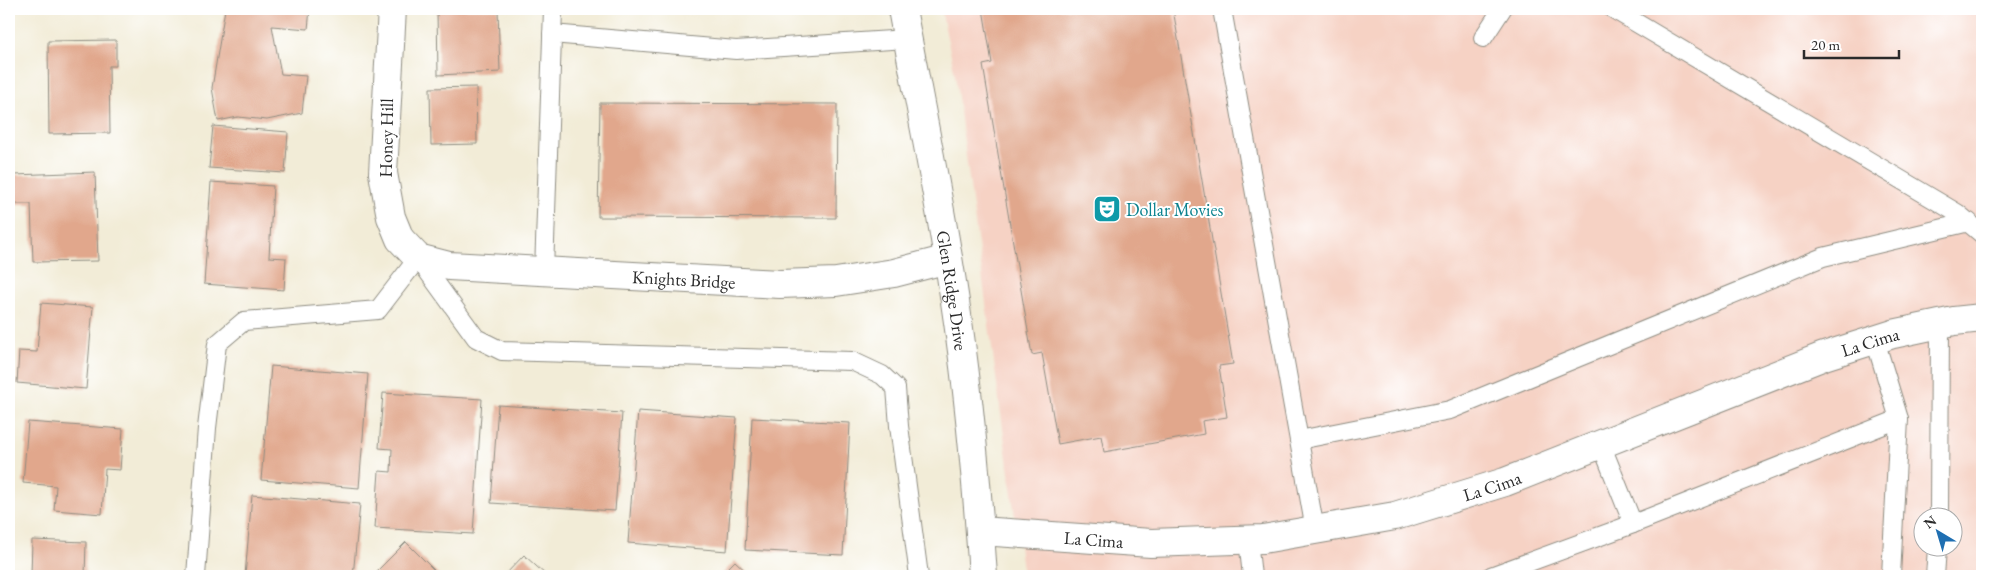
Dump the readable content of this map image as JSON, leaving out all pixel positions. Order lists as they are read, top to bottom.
{
  "streets": {
    "street": [
      "Honey Hill",
      "Knights Bridge",
      "Glen Ridge Drive",
      "La Cima"
    ]
  },
  "crossings": [
    ["Honey Hill", "Knights Bridge"],
    ["Knights Bridge", "Glen Ridge Drive"],
    ["Glen Ridge Drive", "La Cima"]
  ],
  "places": {
    "theatre": ["Dollar Movies"]
  },
  "scale_bar": "20 m",
  "north": "top left"
}
